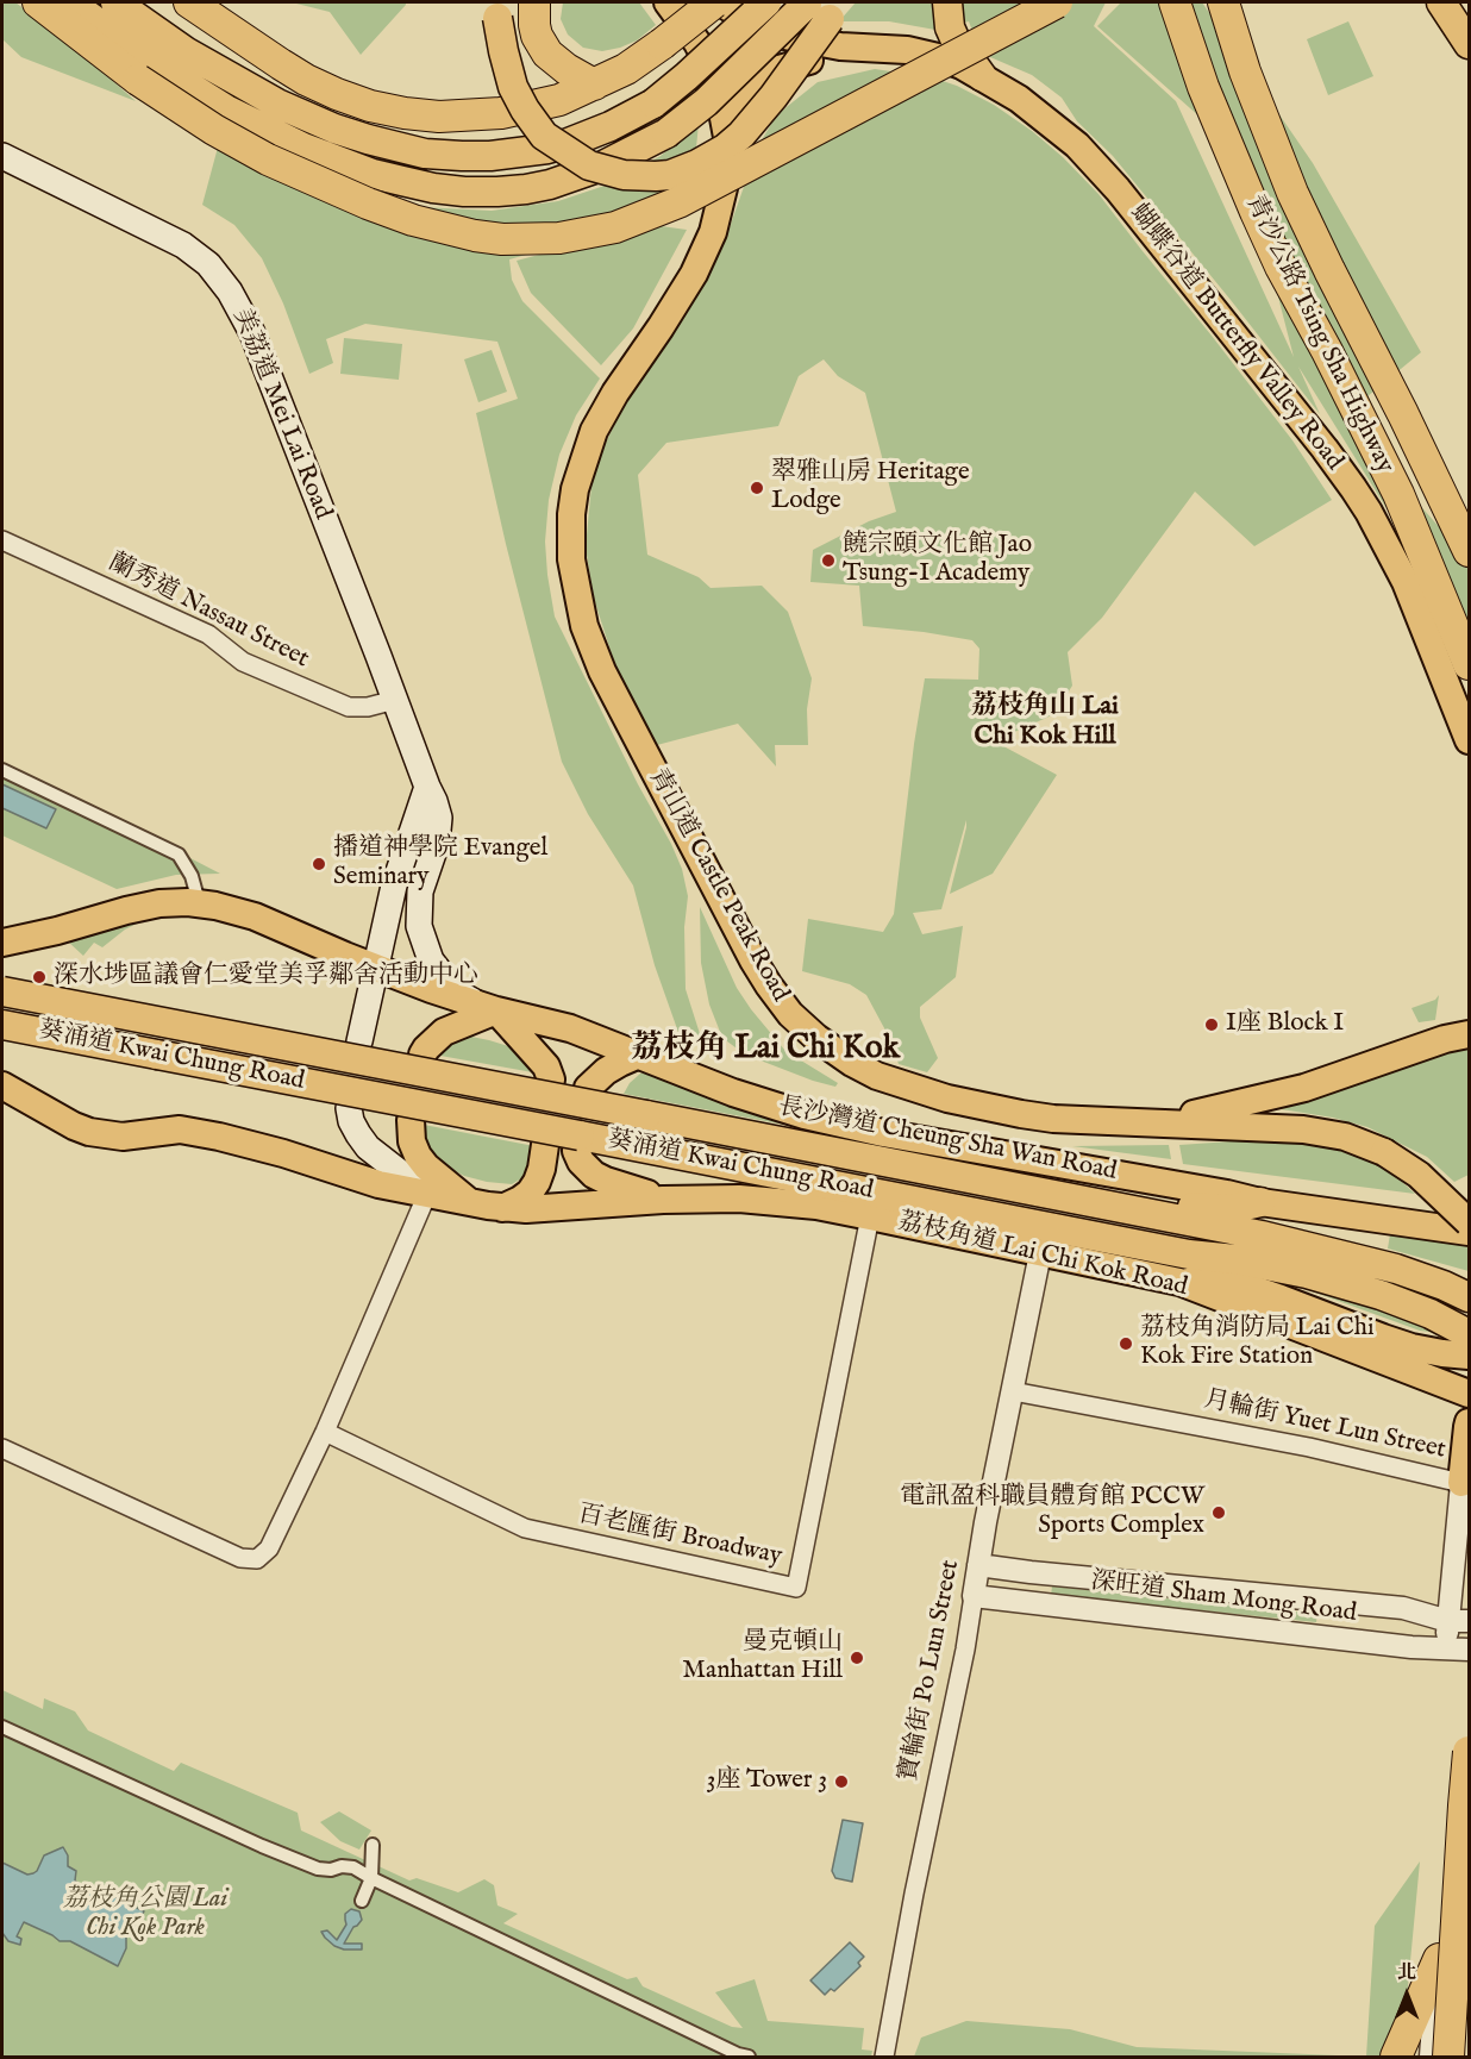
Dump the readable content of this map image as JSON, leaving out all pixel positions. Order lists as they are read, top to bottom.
{
  "streets": {
    "highway": ["青沙公路 Tsing Sha Highway", "葵涌道 Kwai Chung Road"],
    "main road": [
      "蝴蝶谷道 Butterfly Valley Road",
      "美荔道 Mei Lai Road",
      "青山道 Castle Peak Road",
      "長沙灣道 Cheung Sha Wan Road",
      "荔枝角道 Lai Chi Kok Road"
    ],
    "street": [
      "蘭秀道 Nassau Street",
      "月輪街 Yuet Lun Street",
      "百老匯街 Broadway",
      "深旺道 Sham Mong Road",
      "寶輪街 Po Lun Street"
    ]
  },
  "crossings": [
    ["美荔道 Mei Lai Road", "蘭秀道 Nassau Street"],
    ["美荔道 Mei Lai Road", "長沙灣道 Cheung Sha Wan Road"],
    ["荔枝角道 Lai Chi Kok Road", "百老匯街 Broadway"],
    ["荔枝角道 Lai Chi Kok Road", "寶輪街 Po Lun Street"],
    ["月輪街 Yuet Lun Street", "深旺道 Sham Mong Road"],
    ["月輪街 Yuet Lun Street", "寶輪街 Po Lun Street"],
    ["深旺道 Sham Mong Road", "寶輪街 Po Lun Street"]
  ],
  "districts": ["荔枝角山 Lai Chi Kok Hill", "荔枝角 Lai Chi Kok"],
  "parks": ["荔枝角公園 Lai Chi Kok Park"],
  "places": [
    "翠雅山房 Heritage Lodge",
    "饒宗頤文化館 Jao Tsung-I Academy",
    "播道神學院 Evangel Seminary",
    "深水埗區議會仁愛堂美孚鄰舍活動中心",
    "I座 Block I",
    "荔枝角消防局 Lai Chi Kok Fire Station",
    "電訊盈科職員體育館 PCCW Sports Complex",
    "曼克頓山 Manhattan Hill",
    "3座 Tower 3"
  ],
  "north": "top"
}
